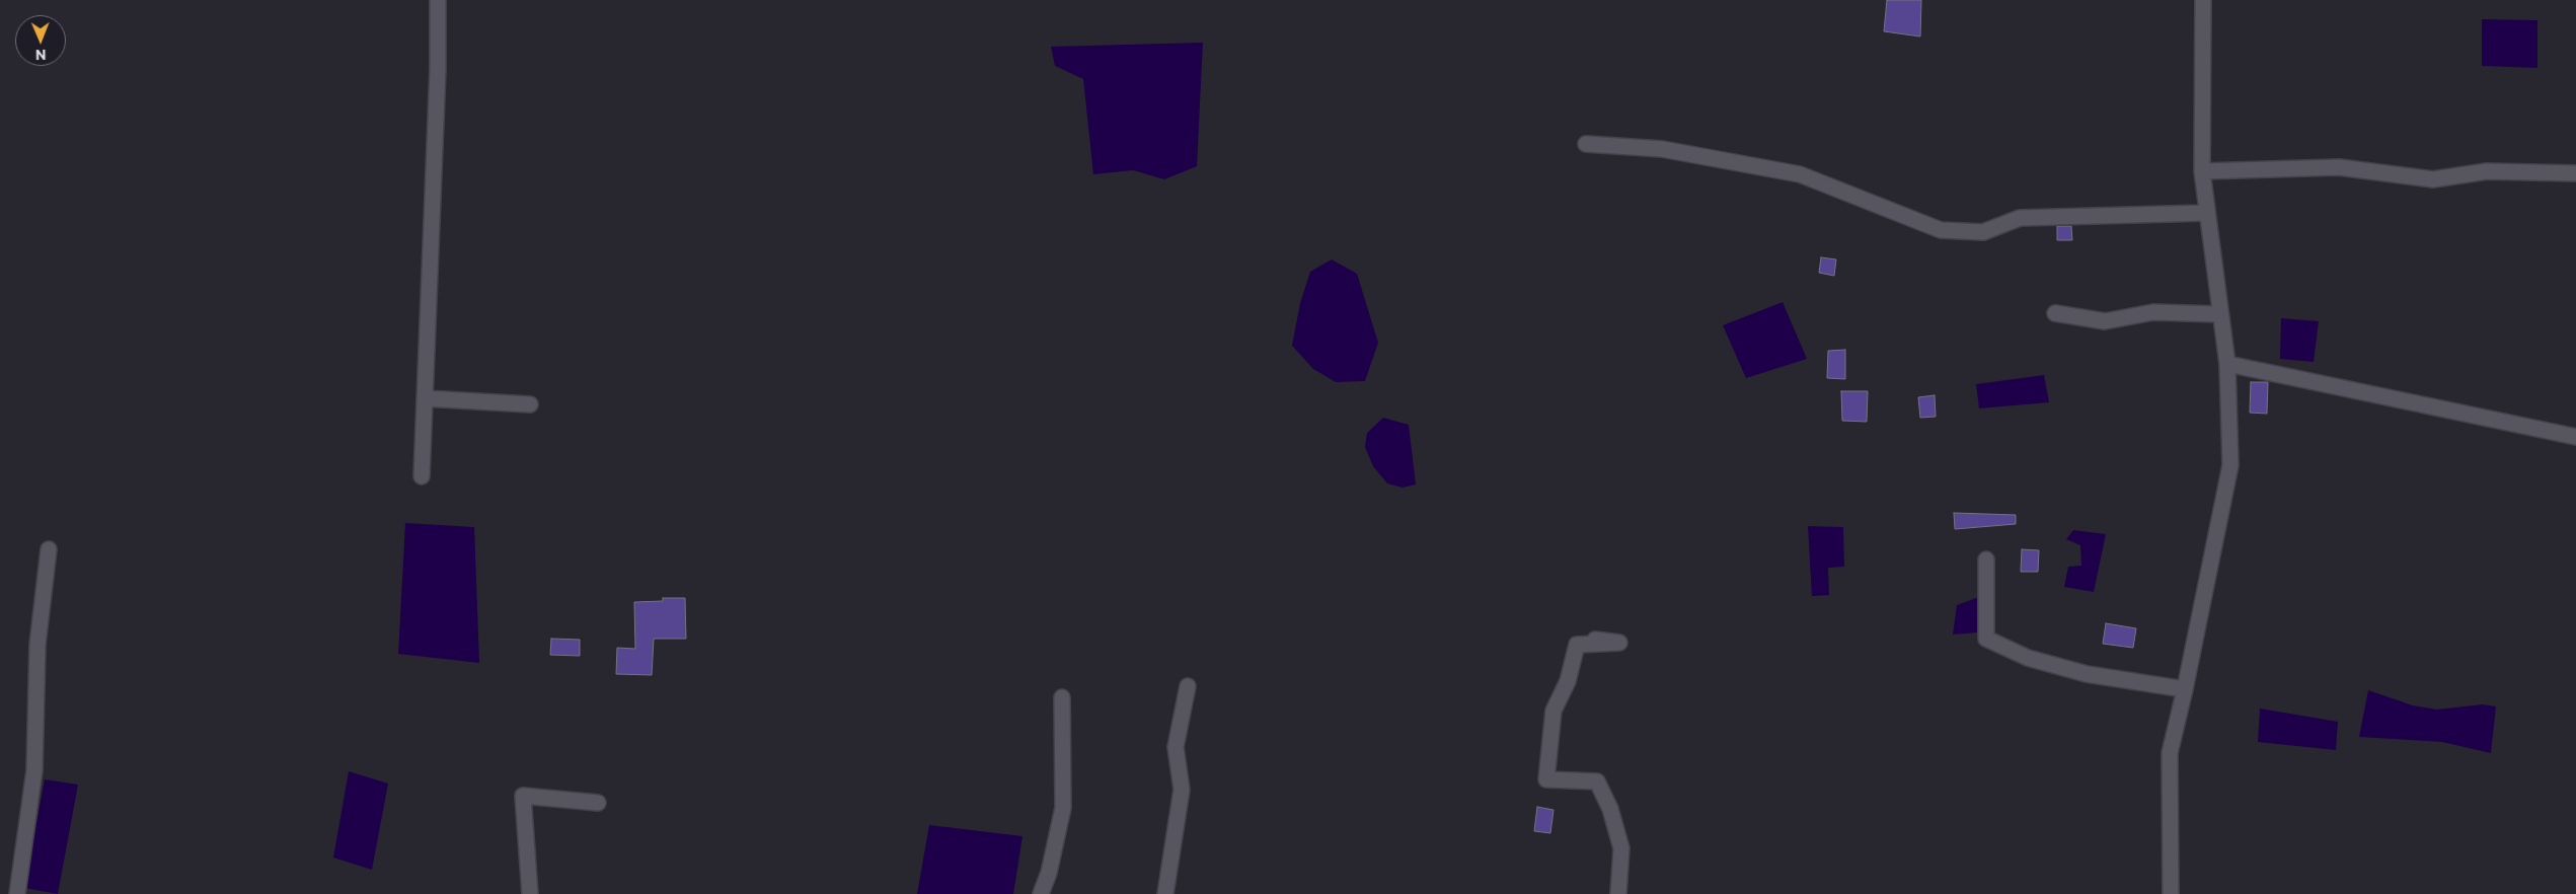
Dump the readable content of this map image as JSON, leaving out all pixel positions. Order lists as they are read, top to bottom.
{
  "north": "bottom"
}
